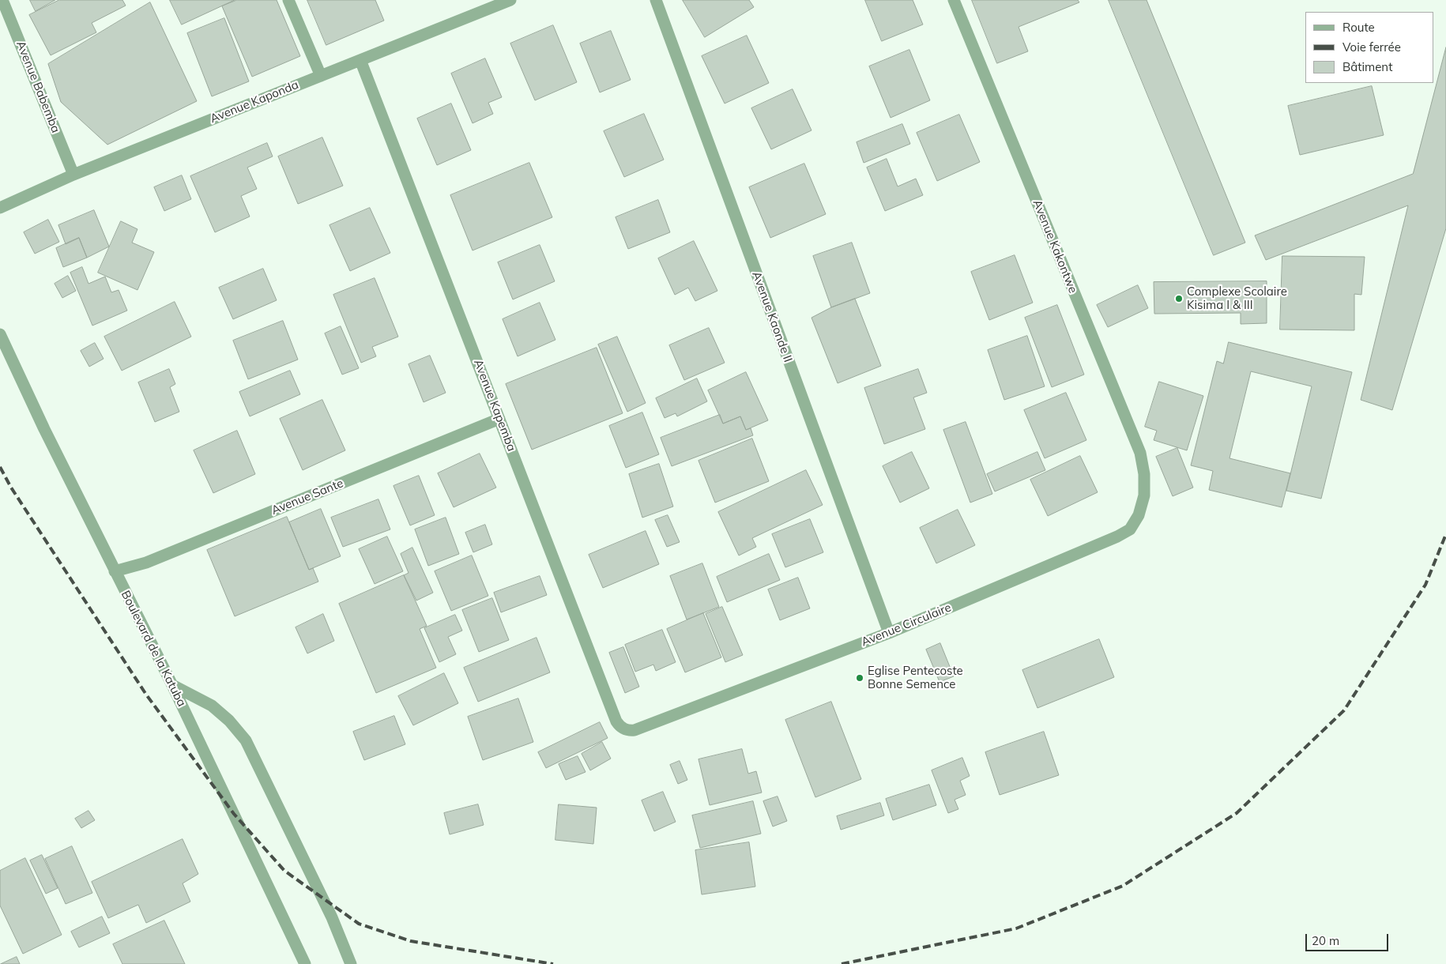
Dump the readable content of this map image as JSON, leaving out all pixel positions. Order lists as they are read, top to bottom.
{
  "streets": {
    "street": [
      "Avenue Babemba",
      "Avenue Kaponda",
      "Avenue Kakontwe",
      "Avenue Kaonde II",
      "Avenue Kapemba",
      "Avenue Sante",
      "Avenue Circulaire",
      "Boulevard de la Katuba"
    ]
  },
  "crossings": [
    ["Avenue Babemba", "Avenue Kaponda"],
    ["Avenue Kaponda", "Avenue Kapemba"],
    ["Avenue Kakontwe", "Avenue Circulaire"],
    ["Avenue Kaonde II", "Avenue Circulaire"],
    ["Avenue Kapemba", "Avenue Sante"],
    ["Avenue Kapemba", "Avenue Circulaire"],
    ["Avenue Sante", "Boulevard de la Katuba"]
  ],
  "places": ["Complexe Scolaire Kisima I & III", "Eglise Pentecoste Bonne Semence"],
  "legend": ["Route", "Voie ferrée", "Bâtiment"],
  "scale_bar": "20 m"
}
